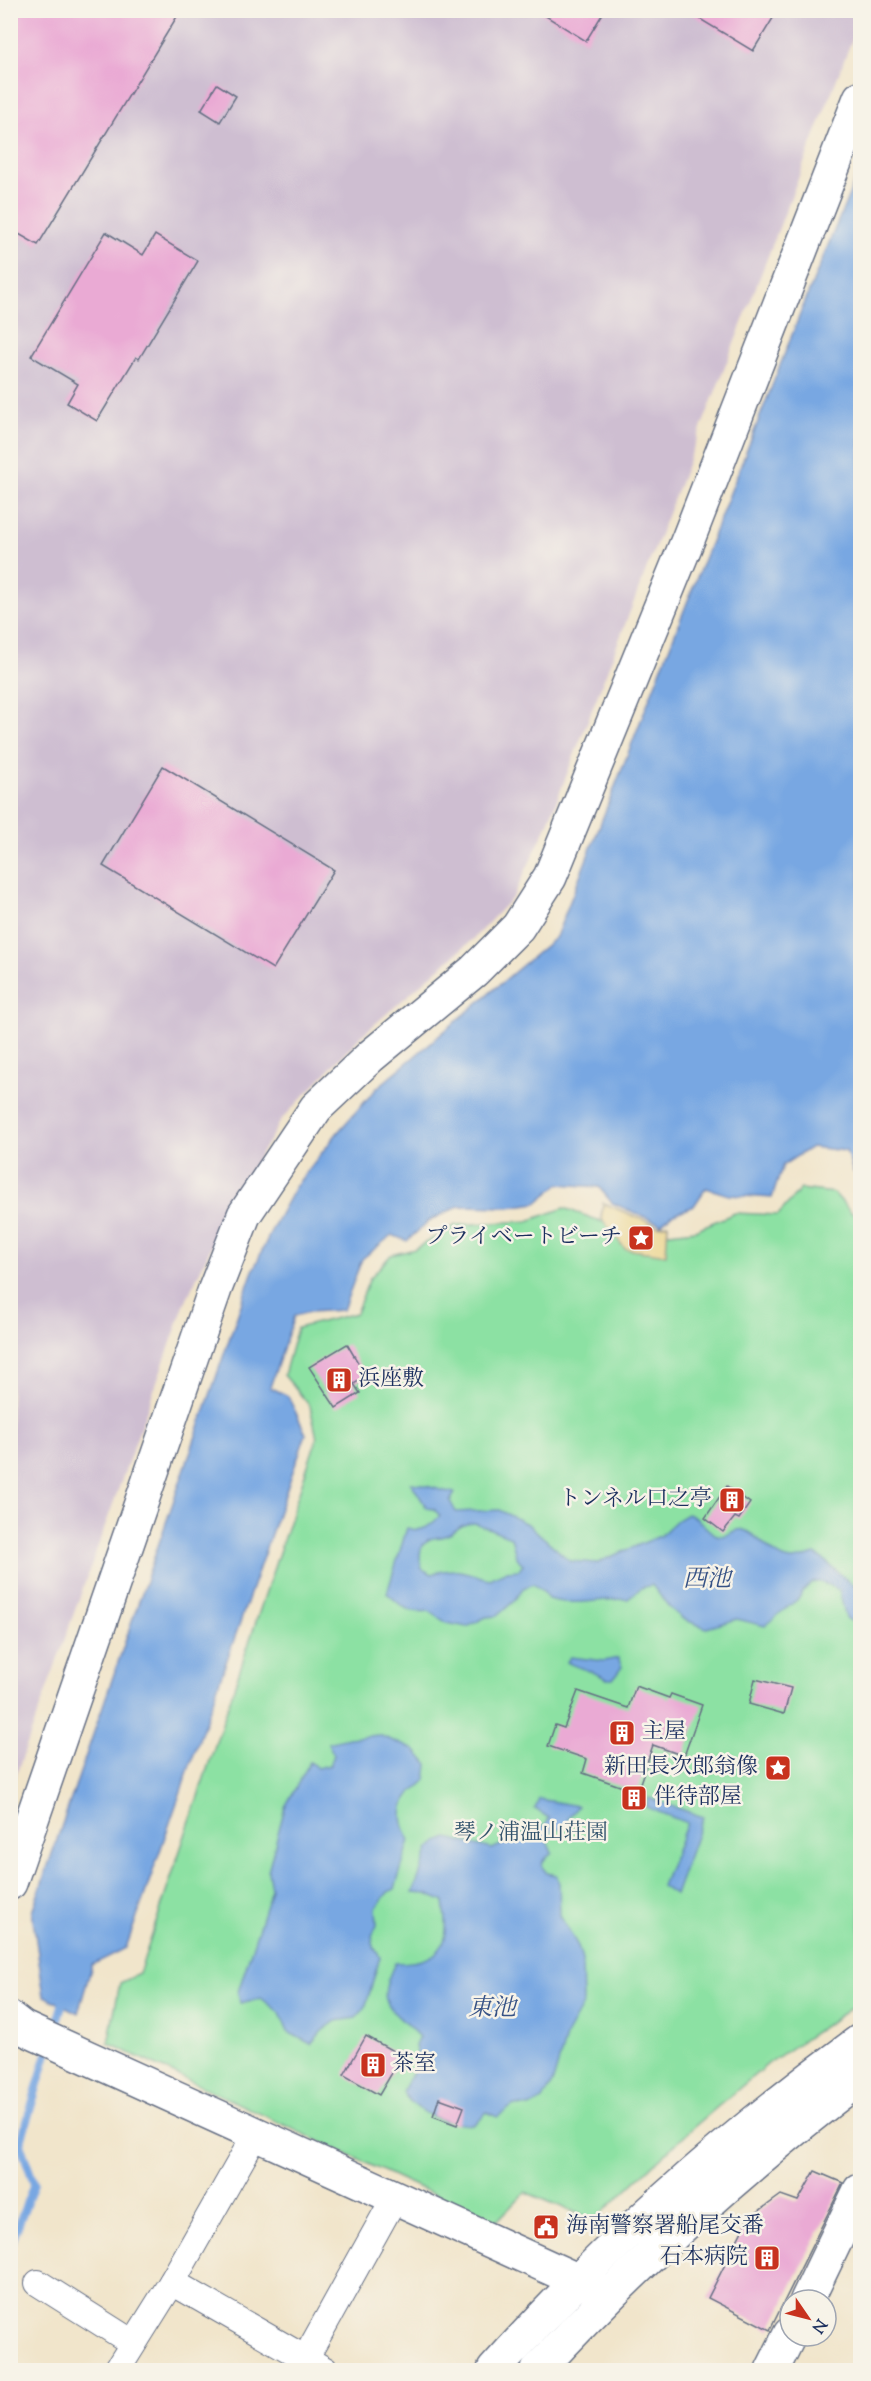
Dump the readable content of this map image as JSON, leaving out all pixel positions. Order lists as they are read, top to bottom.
{
  "water": ["西池", "東池"],
  "parks": ["琴ノ浦温山荘園"],
  "places": {
    "place": ["プライベートビーチ", "新田長次郎翁像"],
    "building": [
      "浜座敷",
      "トンネル口之亭",
      "主屋",
      "伴待部屋",
      "茶室",
      "石本病院"
    ],
    "public building": ["海南警察署船尾交番"]
  },
  "north": "bottom right"
}
